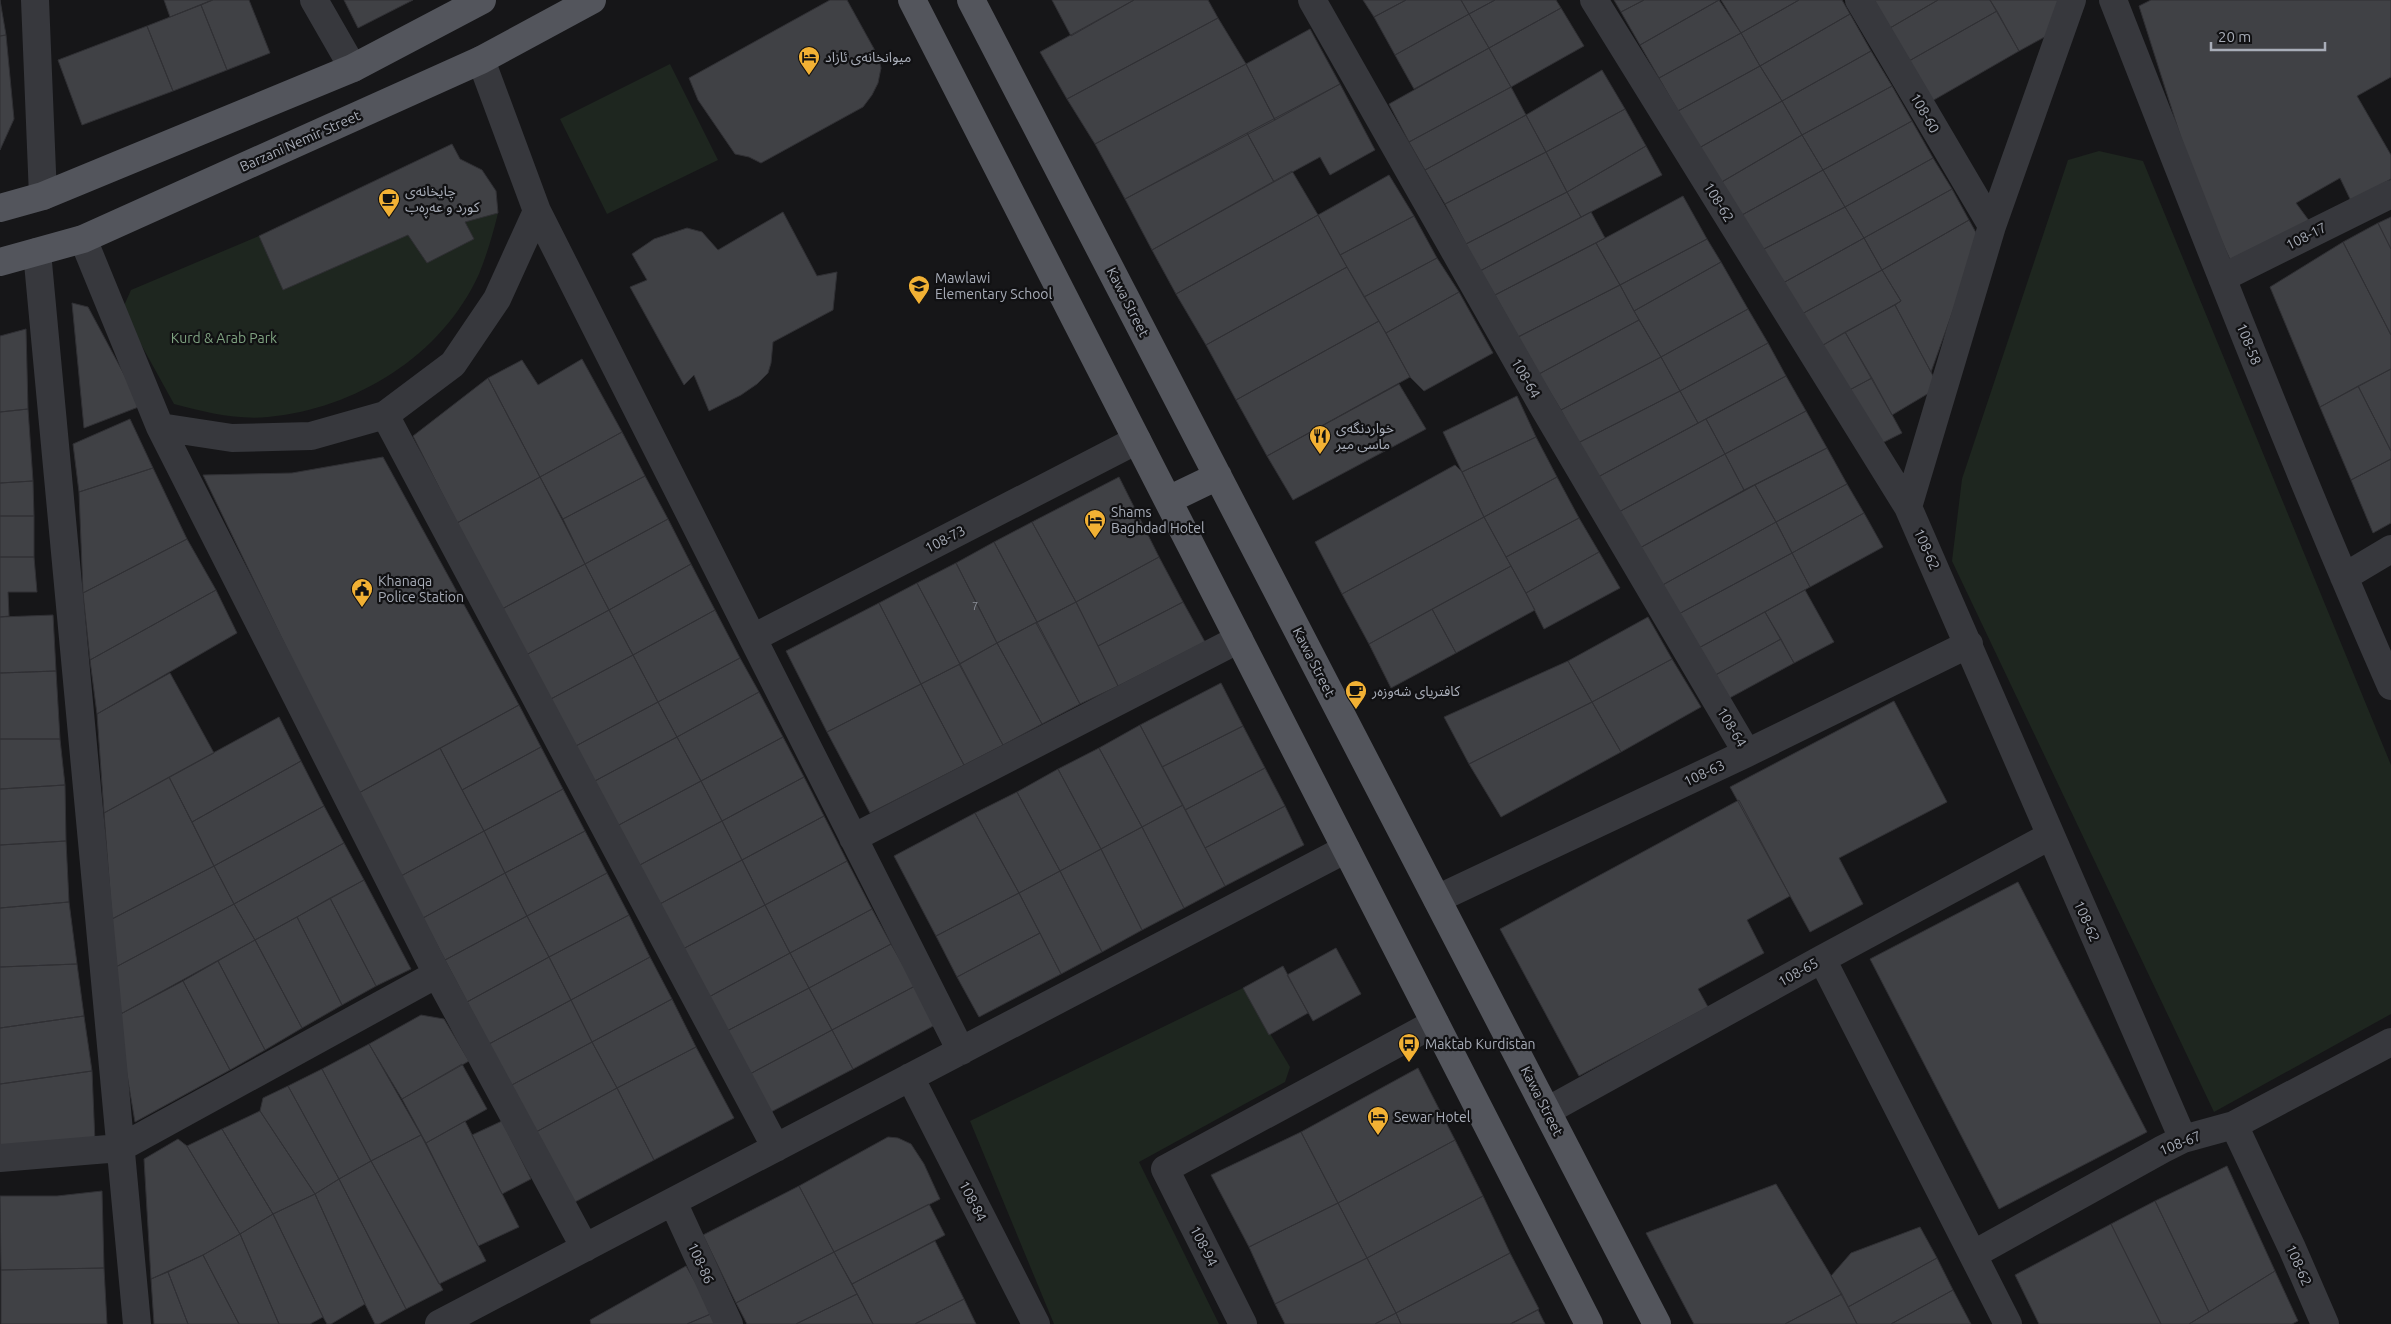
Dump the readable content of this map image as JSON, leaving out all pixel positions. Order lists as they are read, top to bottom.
{
  "streets": {
    "main road": ["Barzani Nemir Street", "Kawa Street"],
    "street": [
      "108-60",
      "108-62",
      "108-17",
      "108-58",
      "108-64",
      "108-73",
      "108-63",
      "108-65",
      "108-67",
      "108-84",
      "108-94",
      "108-86"
    ]
  },
  "crossings": [
    ["108-62", "108-63"],
    ["108-62", "108-65"],
    ["108-62", "108-67"],
    ["108-17", "108-58"],
    ["Kawa Street", "108-63"],
    ["Kawa Street", "108-65"],
    ["108-64", "108-63"]
  ],
  "parks": ["Kurd & Arab Park"],
  "places": {
    "hotel": ["میوانخانەی ئازاد", "Shams Baghdad Hotel", "Sewar Hotel"],
    "cafe": ["چایخانەی کورد و عەڕەب", "کافتریای شەوزەر"],
    "school or university": ["Mawlawi Elementary School"],
    "restaurant": ["خواردنگەی ماسی میر"],
    "public building": ["Khanaqa Police Station"],
    "bus stop": ["Maktab Kurdistan"]
  },
  "house_numbers": ["7"],
  "scale_bar": "20 m"
}
